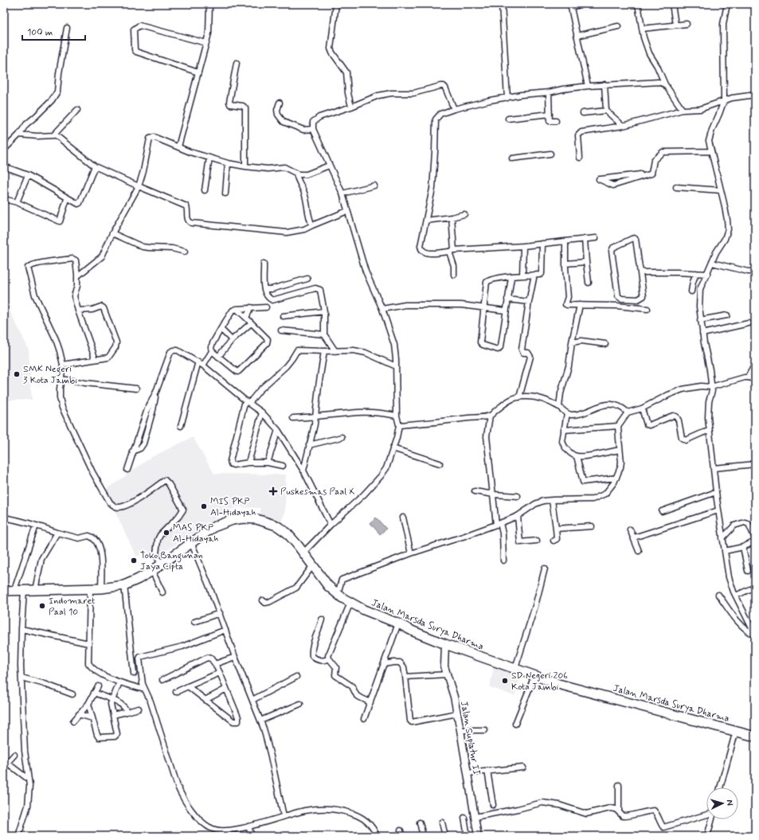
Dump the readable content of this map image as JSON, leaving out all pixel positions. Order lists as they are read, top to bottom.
{
  "streets": {
    "highway": ["Jalan Marsda Surya Dharma"],
    "street": ["Jalan Suplatur II"]
  },
  "crossings": [
    ["Jalan Marsda Surya Dharma", "Jalan Suplatur II"]
  ],
  "places": {
    "other": [
      "SMK Negeri 3 Kota Jambi",
      "MIS PKP Al-Hidayah",
      "MAS PKP Al-Hidayah",
      "Toko Bangunan Jaya Cipta",
      "Indomaret Paal 10",
      "SD Negeri 206 Kota Jambi"
    ],
    "health": ["Puskesmas Paal X"]
  },
  "scale_bar": "100 m",
  "north": "right"
}
